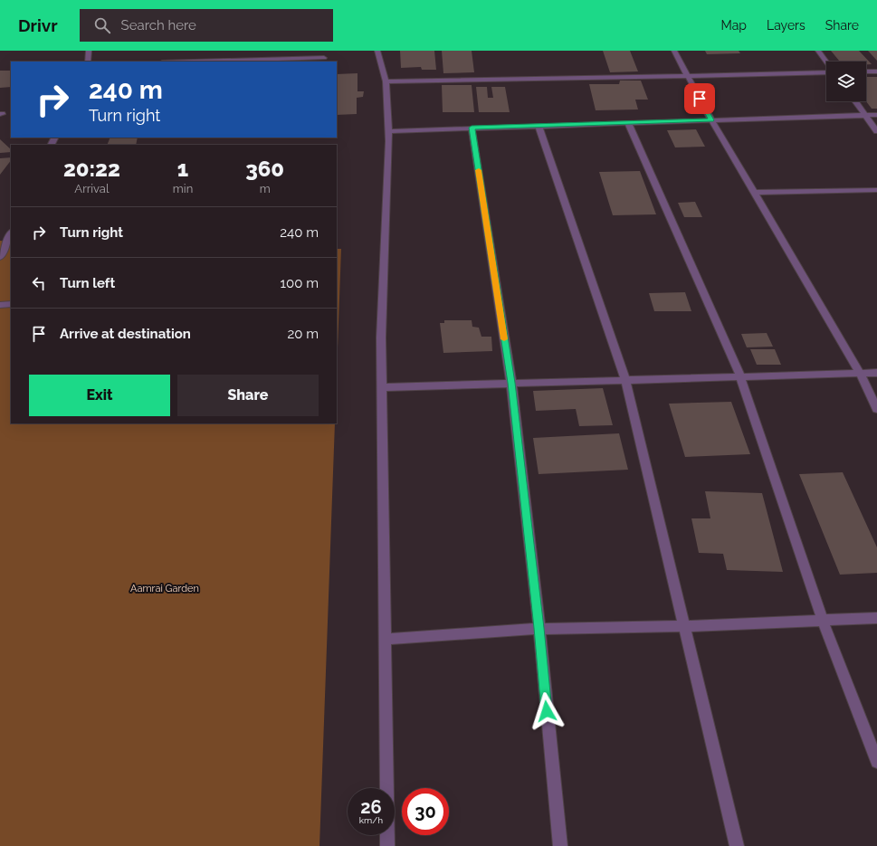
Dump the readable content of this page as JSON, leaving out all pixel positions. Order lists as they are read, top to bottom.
{
  "parks": ["Aamrai Garden"],
  "page": {
    "header": "Drivr",
    "search": "Search here",
    "nav": ["Map", "Layers", "Share"],
    "turn": ["240 m", "Turn right"],
    "eta": [
      "20:22",
      "Arrival",
      "1",
      "min",
      "360",
      "m"
    ],
    "list": [
      {
        "name": "Turn right",
        "value": "240 m"
      },
      {
        "name": "Turn left",
        "value": "100 m"
      },
      {
        "name": "Arrive at destination",
        "value": "20 m"
      }
    ],
    "buttons": ["Exit", "Share"],
    "speed": "26 km/h",
    "limit": "30"
  }
}
